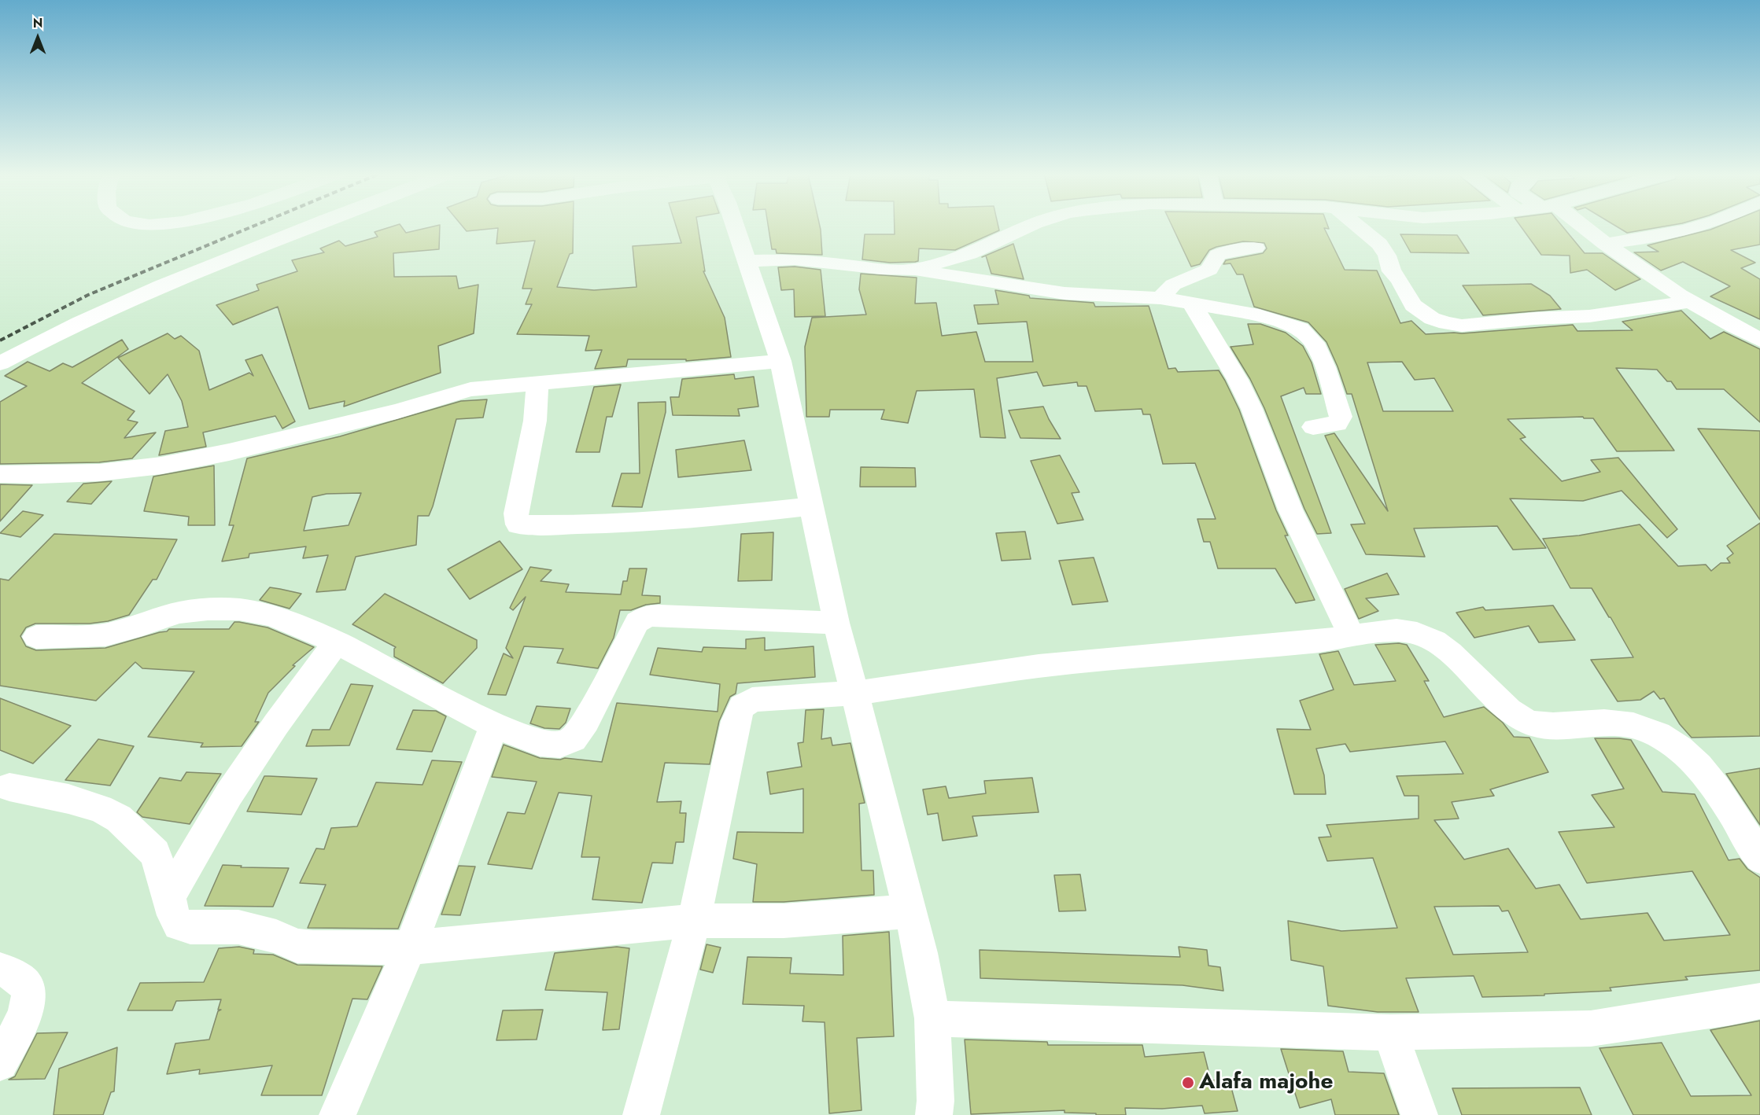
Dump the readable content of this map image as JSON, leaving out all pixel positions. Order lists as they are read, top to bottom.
{
  "places": ["Alafa majohe"],
  "north": "top"
}
